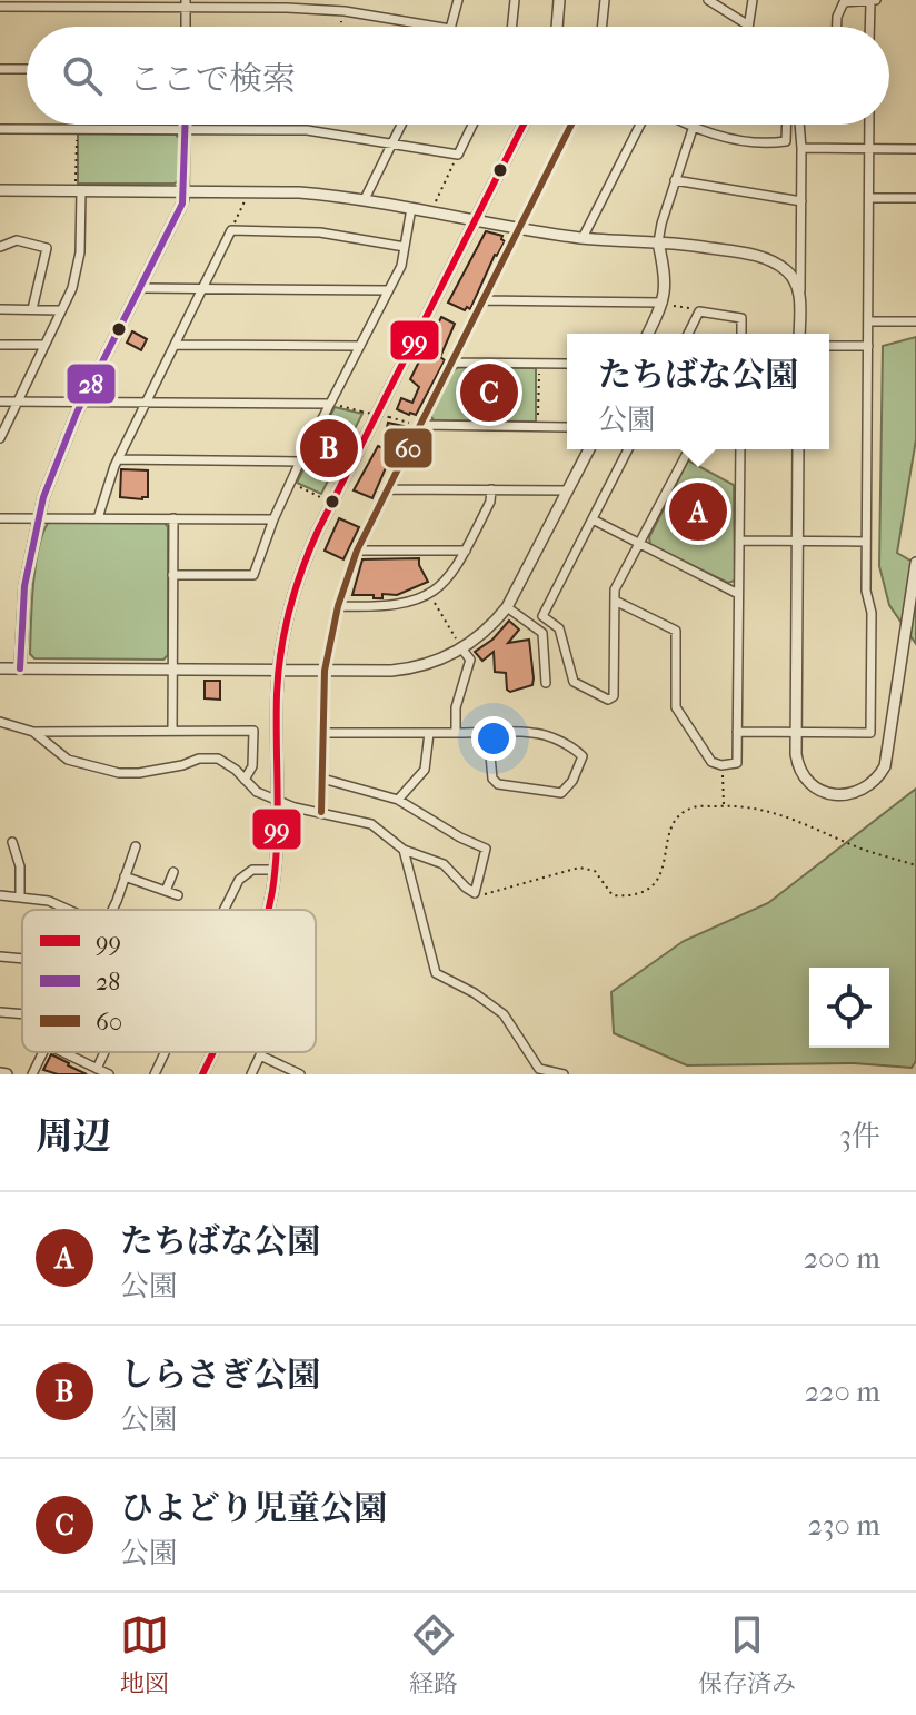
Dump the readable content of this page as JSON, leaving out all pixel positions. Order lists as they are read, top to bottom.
{
  "lines": ["transit line 99", "transit line 28", "transit line 60"],
  "legend": ["99", "28", "60"],
  "page": {
    "search": "ここで検索",
    "popup": ["たちばな公園", "公園"],
    "pins": ["C", "B", "A"],
    "heading": ["周辺", "3件"],
    "list": [
      {
        "mark": "A",
        "name": "たちばな公園",
        "note": "公園",
        "value": "200 m"
      },
      {
        "mark": "B",
        "name": "しらさぎ公園",
        "note": "公園",
        "value": "220 m"
      },
      {
        "mark": "C",
        "name": "ひよどり児童公園",
        "note": "公園",
        "value": "230 m"
      }
    ],
    "nav": ["地図", "経路", "保存済み"]
  }
}
